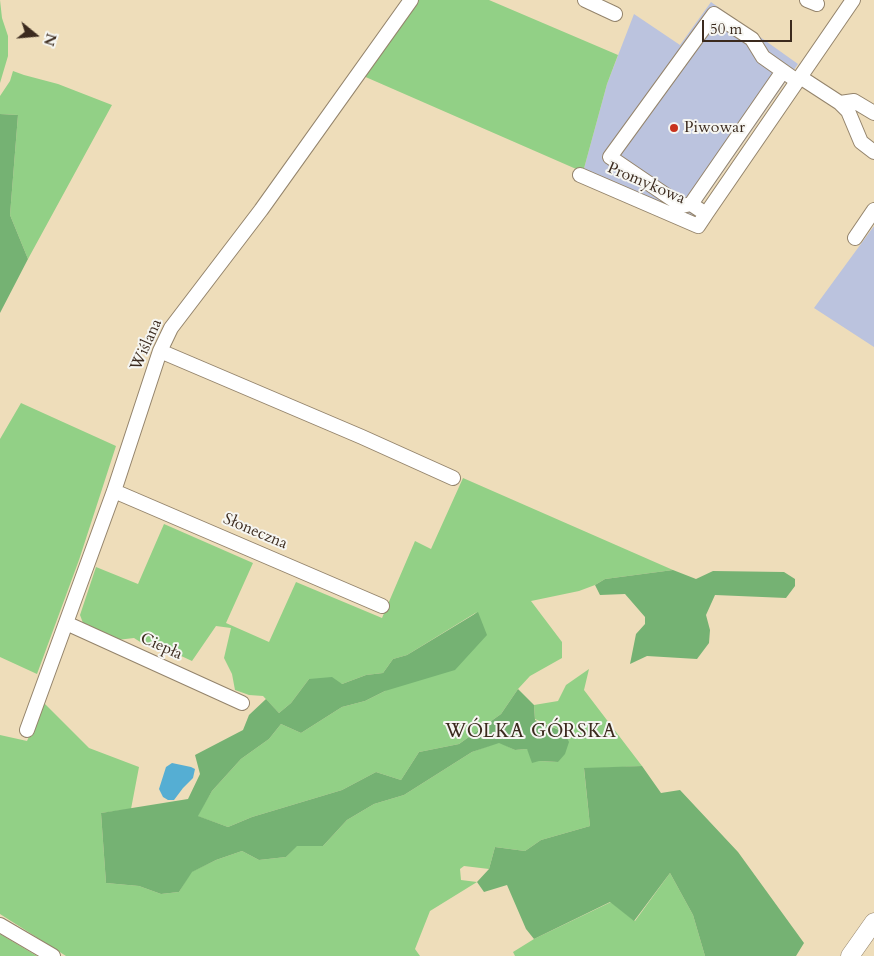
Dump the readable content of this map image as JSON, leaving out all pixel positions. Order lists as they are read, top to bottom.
{
  "streets": {
    "street": [
      "Promykowa",
      "Wiślana",
      "Słoneczna",
      "Ciepła"
    ]
  },
  "crossings": [
    ["Wiślana", "Słoneczna"],
    ["Wiślana", "Ciepła"]
  ],
  "districts": ["WÓLKA GÓRSKA"],
  "places": ["Piwowar"],
  "scale_bar": "50 m",
  "north": "right"
}
